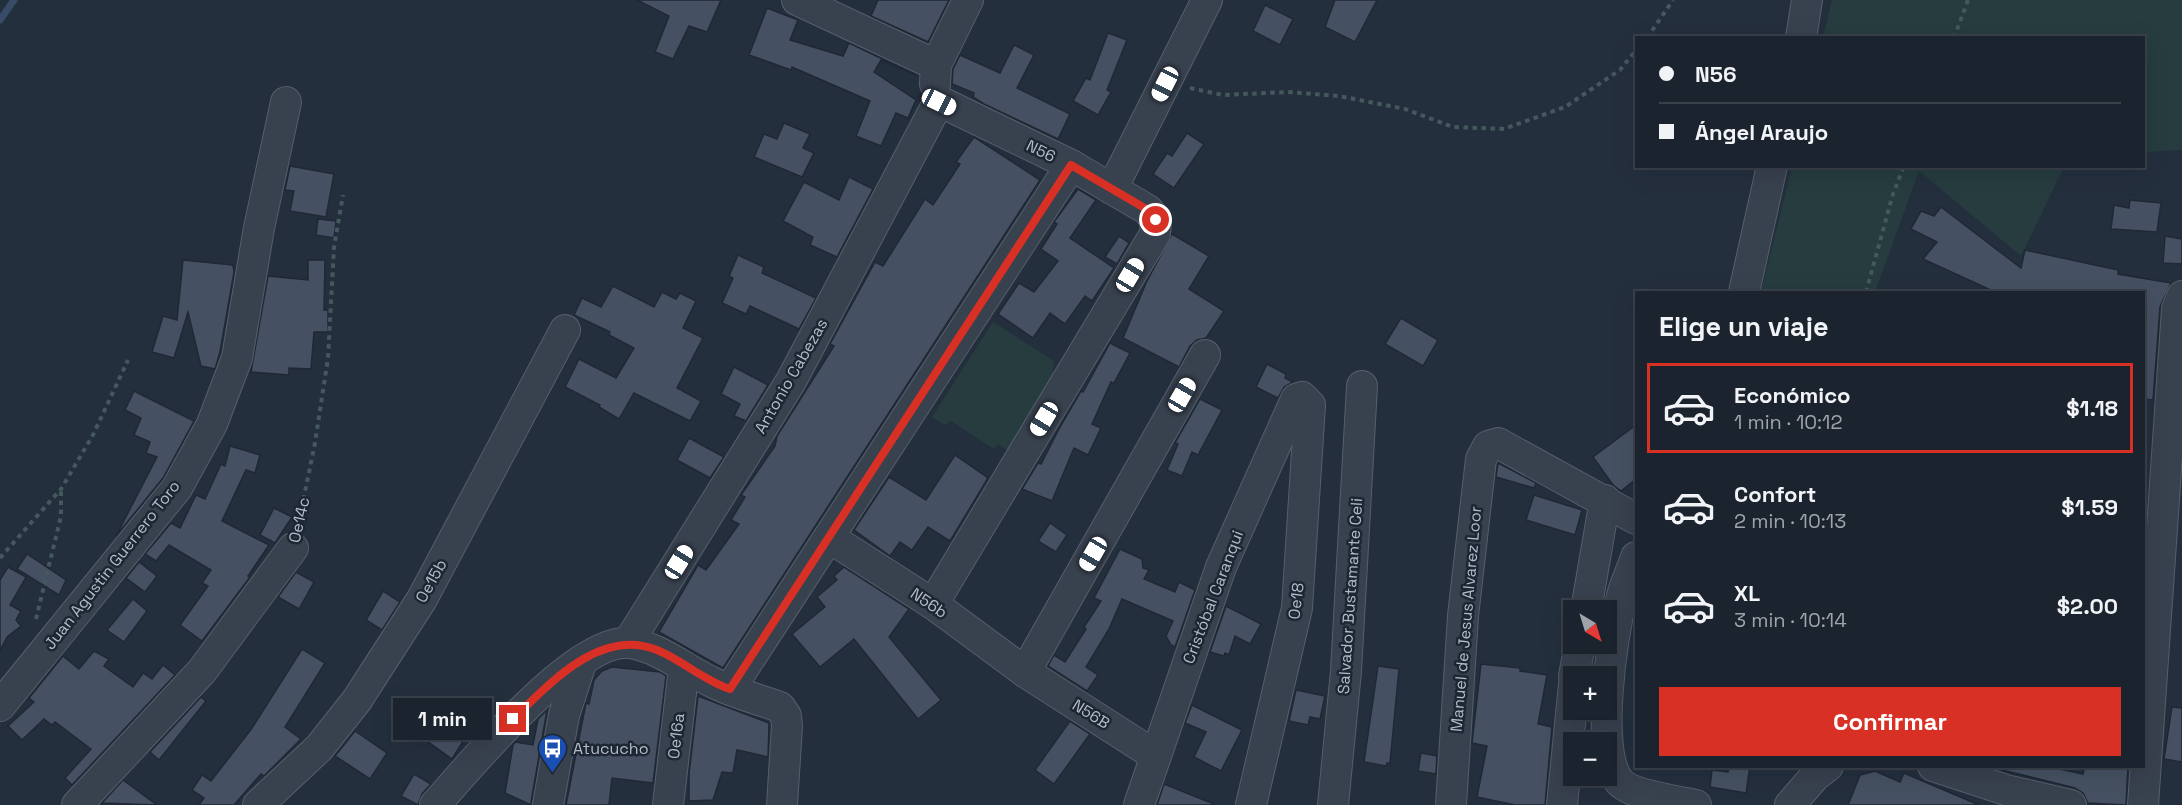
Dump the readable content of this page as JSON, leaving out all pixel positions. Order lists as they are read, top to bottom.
{
  "streets": {
    "street": [
      "N56",
      "Antonio Cabezas",
      "Oe14c",
      "Juan Agustin Guerrero Toro",
      "Oe15b",
      "Salvador Bustamante Celi",
      "Cristóbal Caranqui",
      "Oe18",
      "N56b",
      "Manuel de Jesus Alvarez Loor",
      "N56B",
      "Oe16a"
    ]
  },
  "crossings": [
    ["N56", "Antonio Cabezas"],
    ["N56", "N56b"],
    ["Cristóbal Caranqui", "Oe18"],
    ["Cristóbal Caranqui", "N56B"],
    ["N56b", "N56B"]
  ],
  "places": {
    "bus stop": ["Atucucho"]
  },
  "north": "bottom right",
  "page": {
    "banner": ["N56", "Ángel Araujo"],
    "heading": "Elige un viaje",
    "list": [
      {
        "name": "Económico",
        "note": "1 min · 10:12",
        "value": "$1.18"
      },
      {
        "name": "Confort",
        "note": "2 min · 10:13",
        "value": "$1.59"
      },
      {
        "name": "XL",
        "note": "3 min · 10:14",
        "value": "$2.00"
      }
    ],
    "map_buttons": ["+", "−"],
    "buttons": "Confirmar",
    "bubble": "1 min"
  }
}
